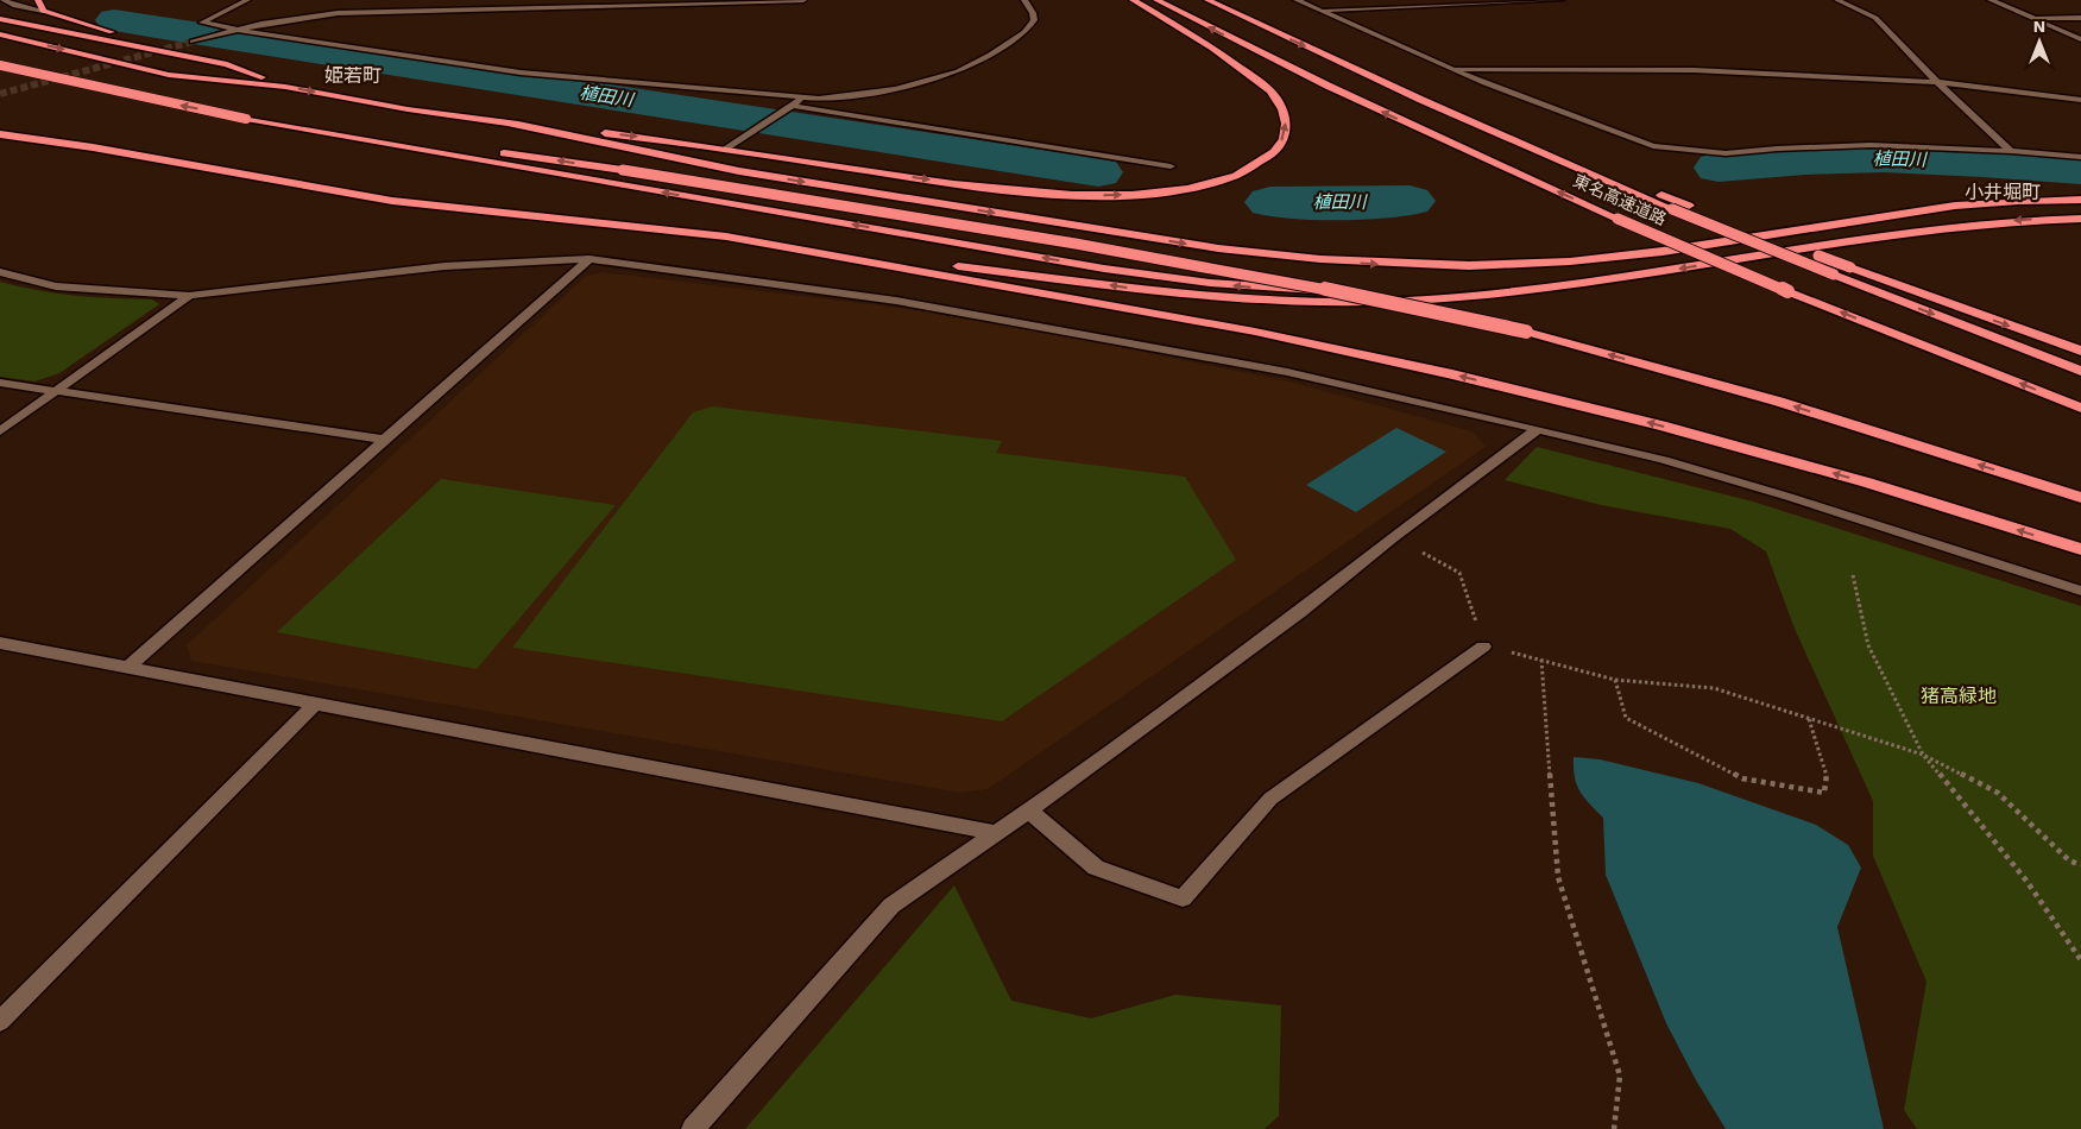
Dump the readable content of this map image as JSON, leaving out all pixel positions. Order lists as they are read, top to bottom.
{
  "streets": {
    "highway": ["東名高速道路"]
  },
  "districts": ["姫若町", "小井堀町"],
  "water": ["植田川"],
  "parks": ["猪高緑地"],
  "north": "top"
}
